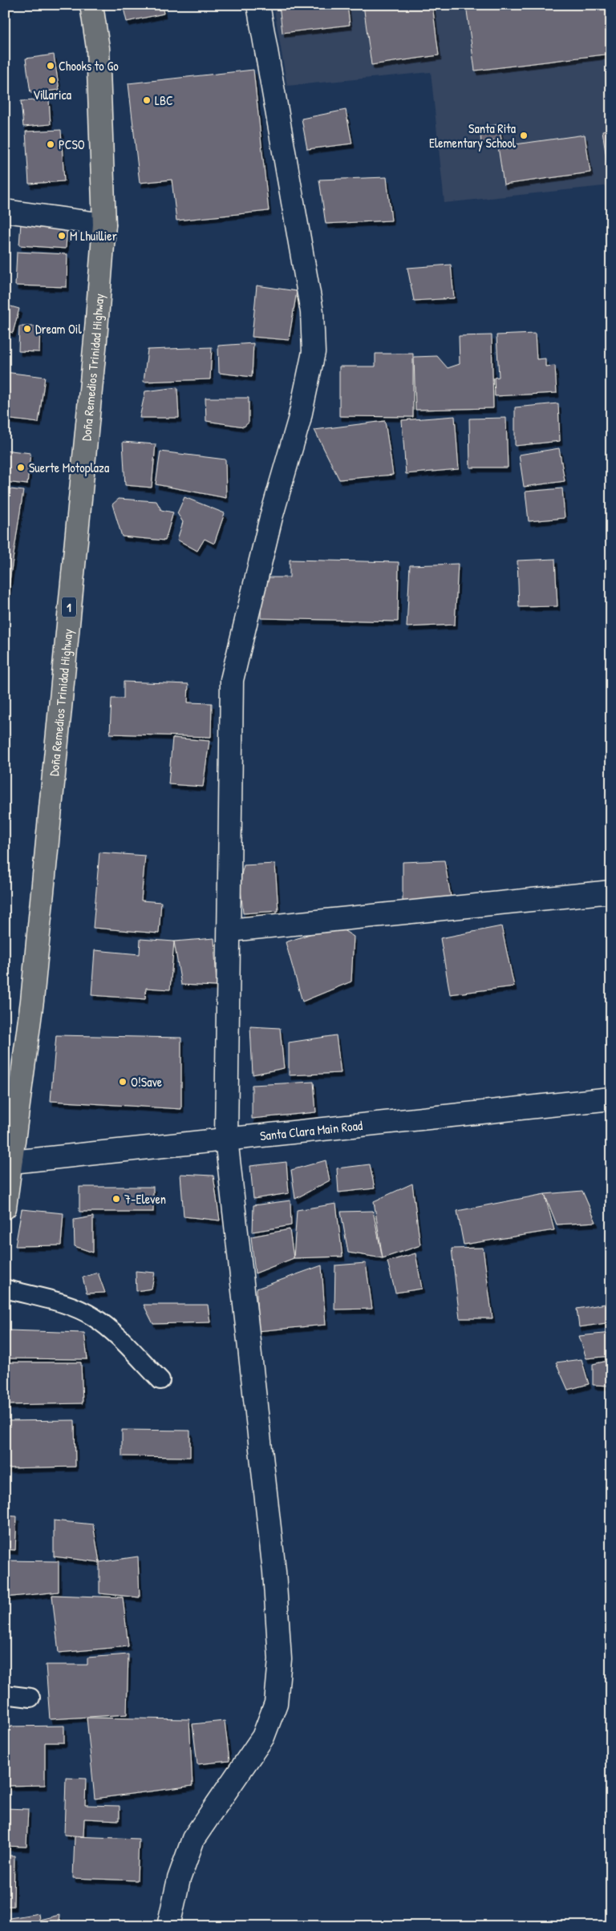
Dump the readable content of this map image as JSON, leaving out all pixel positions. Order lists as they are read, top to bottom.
{
  "streets": {
    "highway": ["Doña Remedios Trinidad Highway", "1"],
    "street": ["Santa Clara Main Road"]
  },
  "crossings": [
    ["Doña Remedios Trinidad Highway", "Santa Clara Main Road"]
  ],
  "places": [
    "Chooks to Go",
    "Villarica",
    "LBC",
    "Santa Rita Elementary School",
    "PCSO",
    "M Lhuillier",
    "Dream Oil",
    "Suerte Motoplaza",
    "O!Save",
    "7-Eleven"
  ]
}
